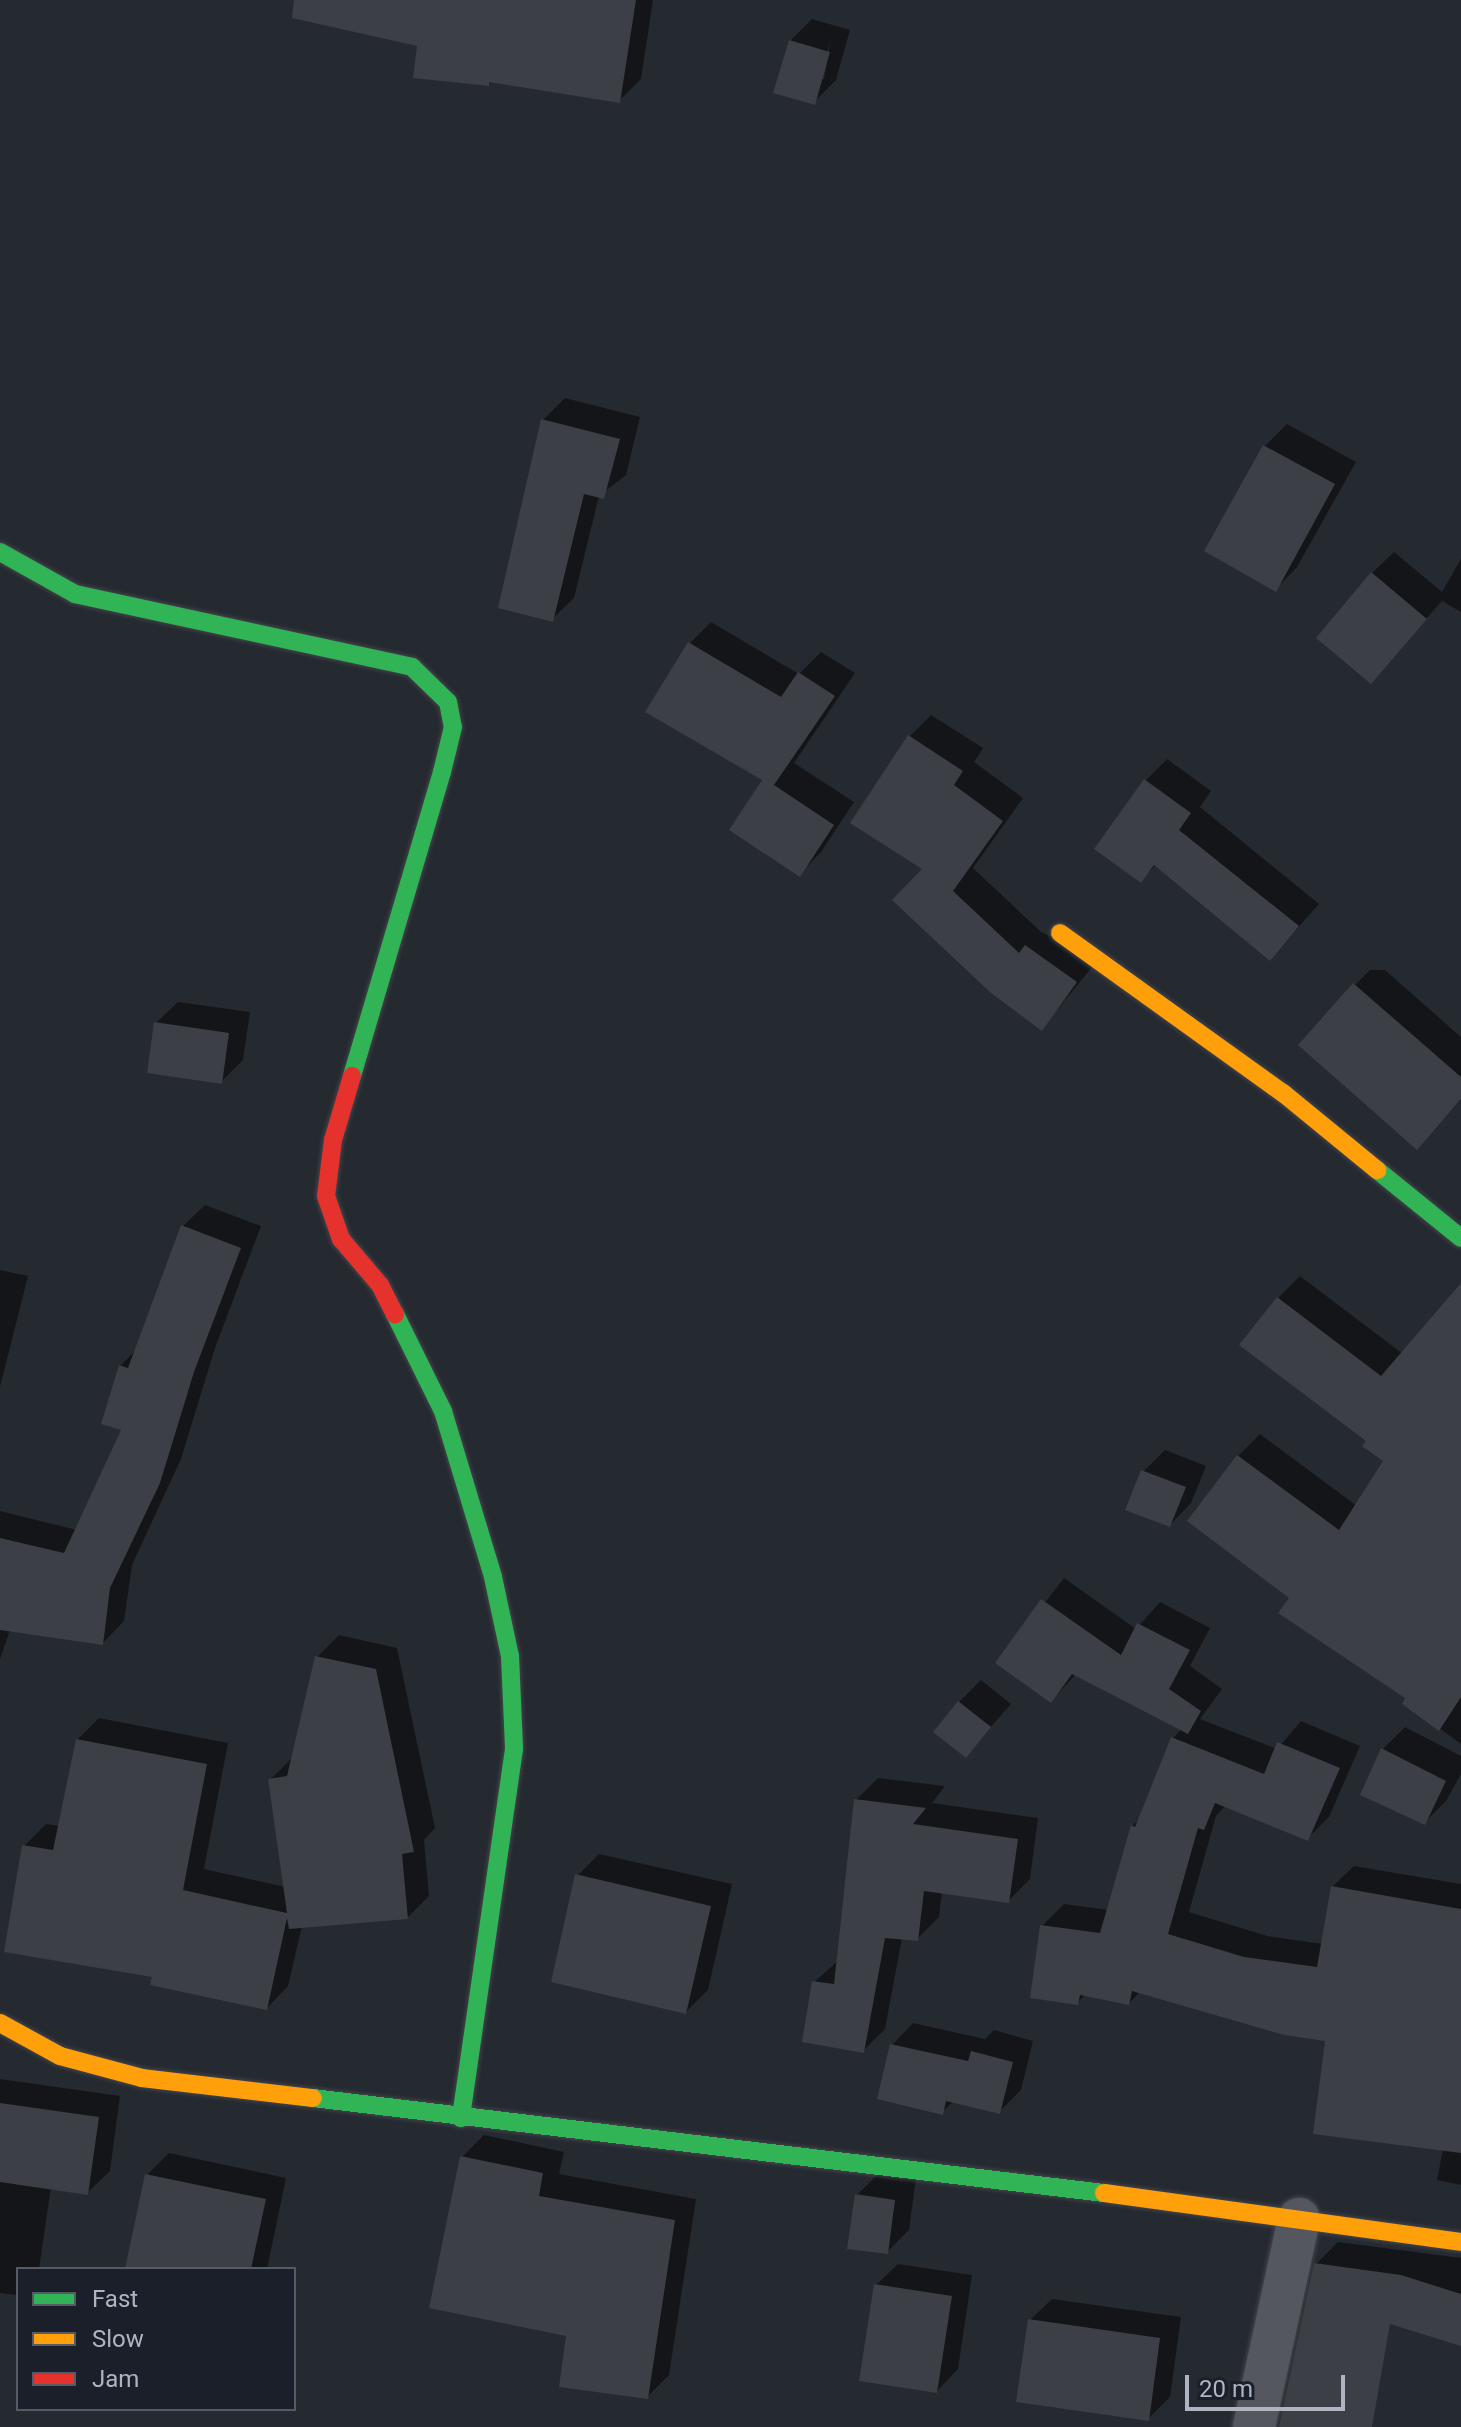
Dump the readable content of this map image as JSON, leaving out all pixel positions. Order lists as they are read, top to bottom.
{
  "legend": ["Fast", "Slow", "Jam"],
  "scale_bar": "20 m"
}
